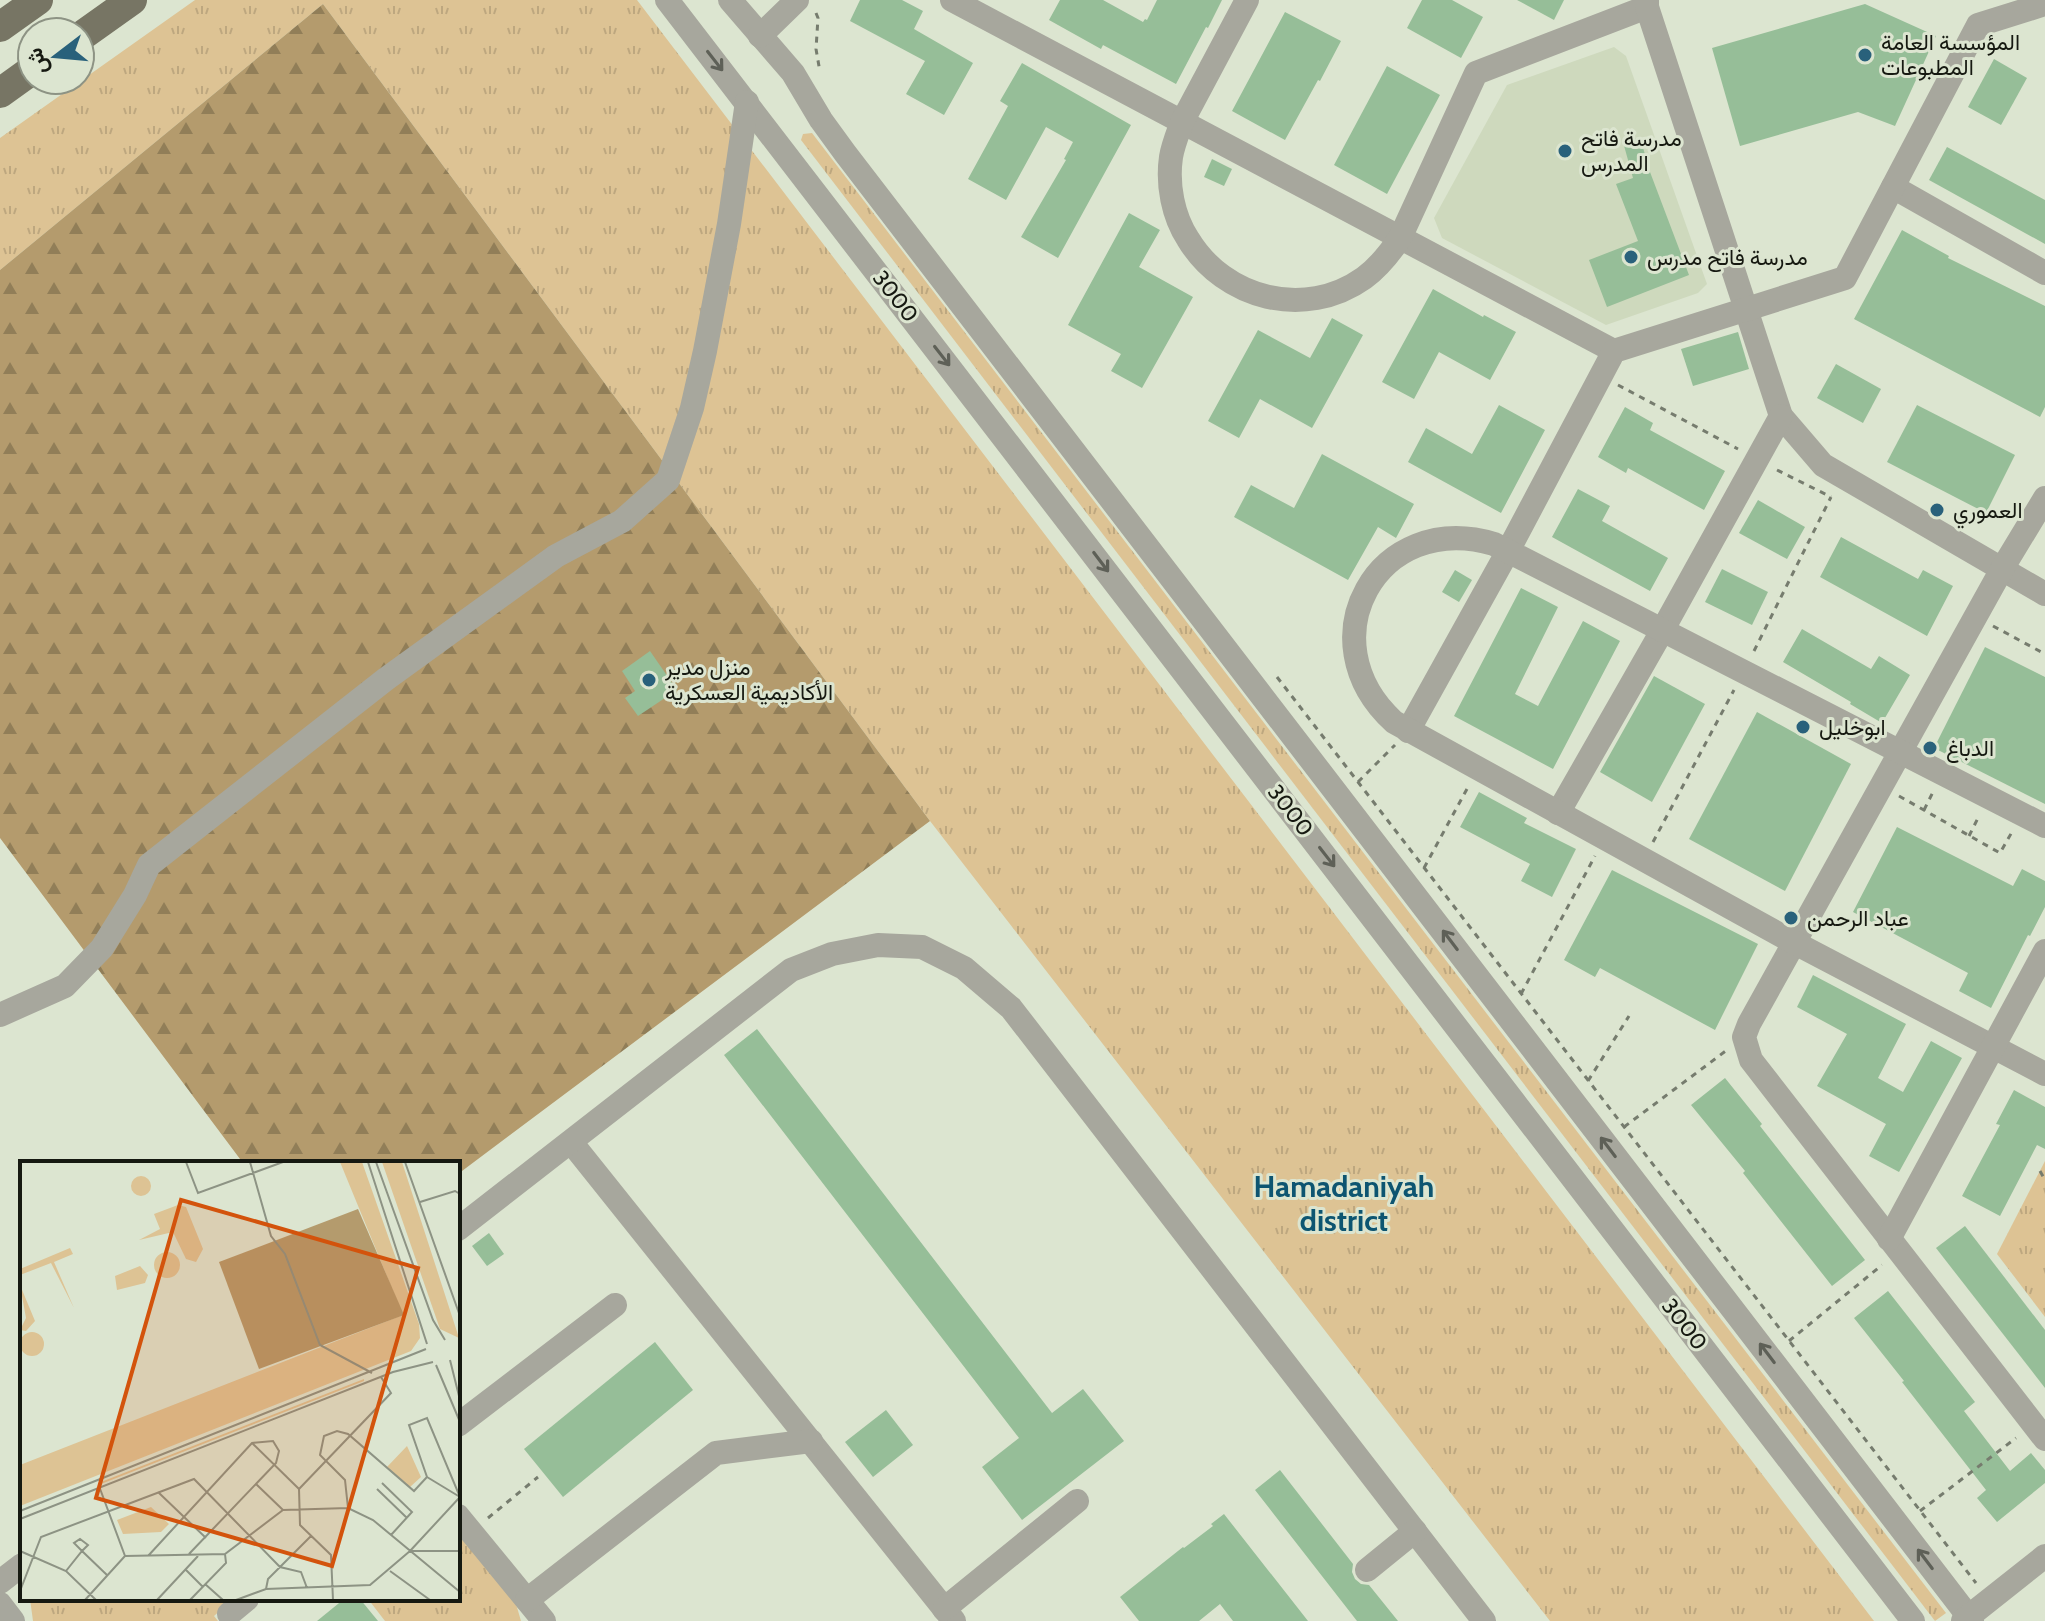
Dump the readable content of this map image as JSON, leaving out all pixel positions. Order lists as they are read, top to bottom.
{
  "streets": {
    "street": ["3000"]
  },
  "districts": ["Hamadaniyah district"],
  "places": [
    "المؤسسة العامة المطبوعات",
    "مدرسة فاتح المدرس",
    "مدرسة فاتح مدرس",
    "العموري",
    "منزل مدير الأكاديمية العسكرية",
    "ابوخليل",
    "الدباغ",
    "عباد الرحمن"
  ],
  "north": "left"
}
